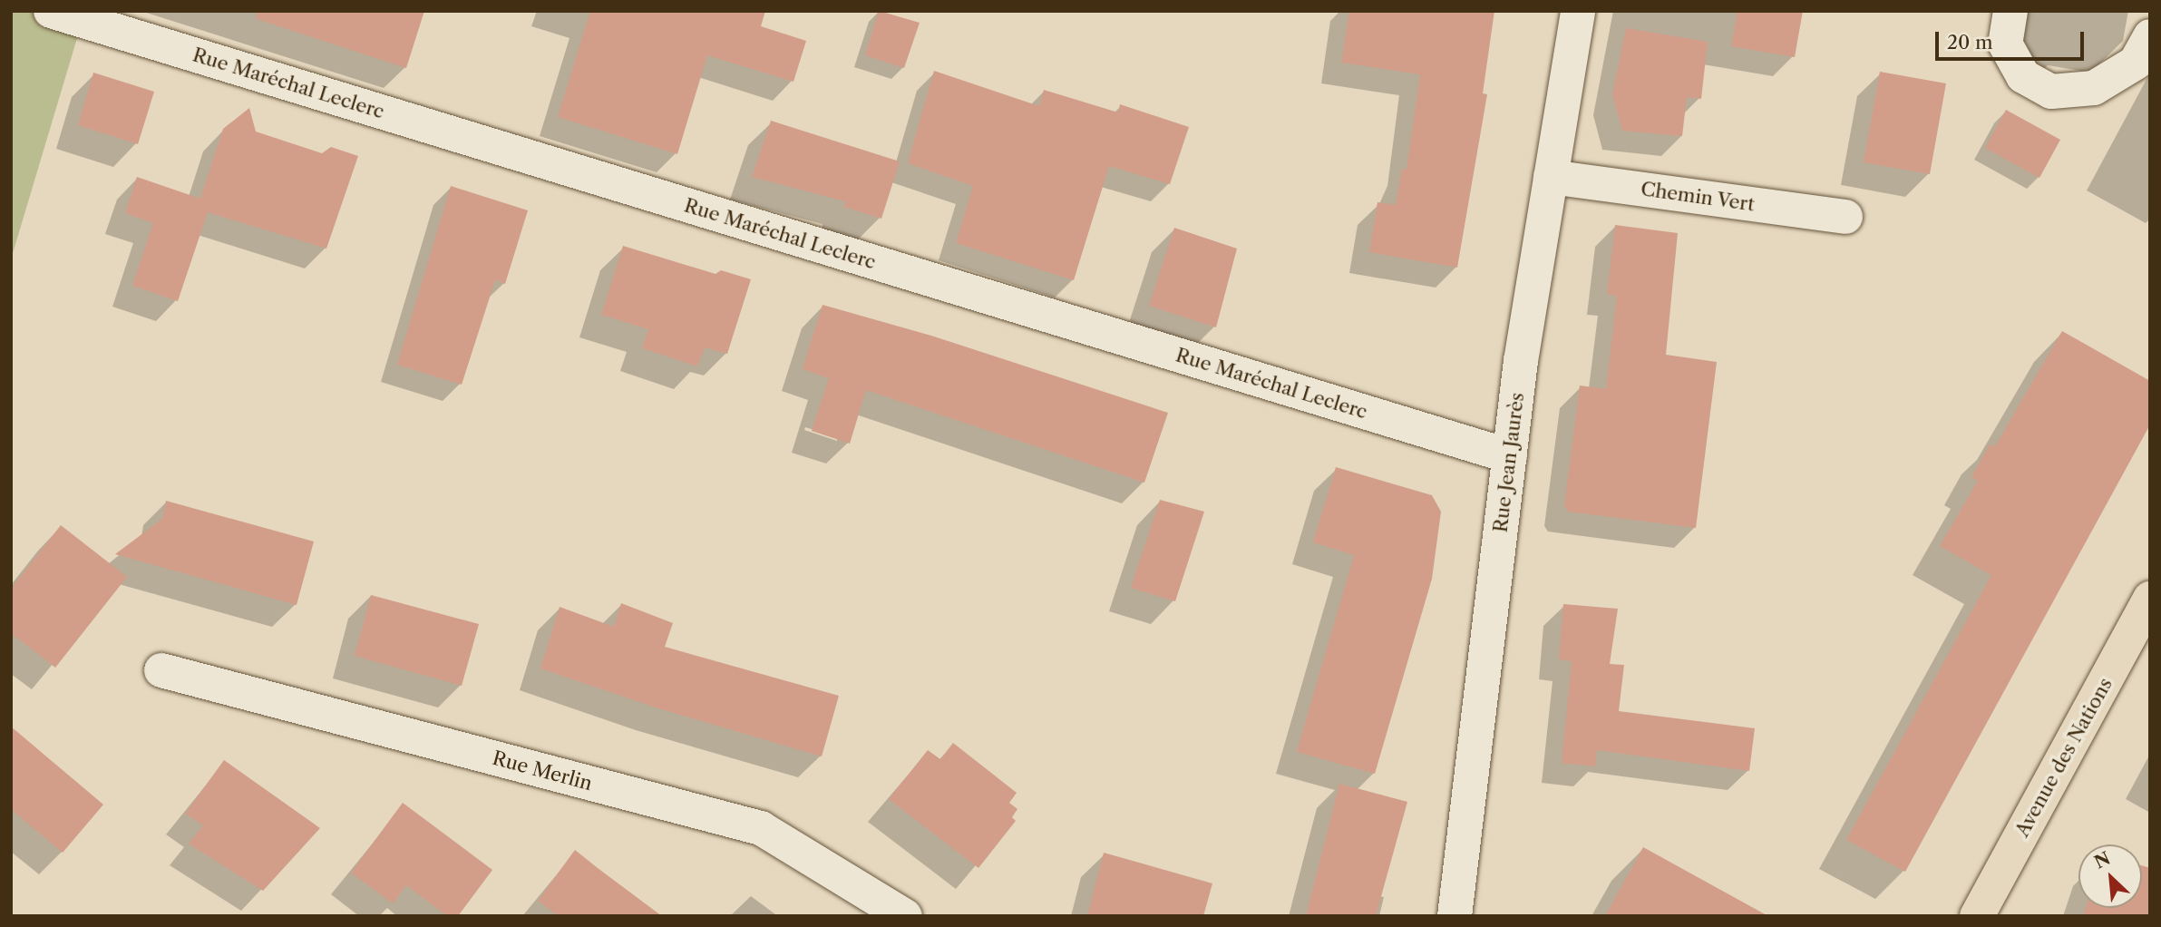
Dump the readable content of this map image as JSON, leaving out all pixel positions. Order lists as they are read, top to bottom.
{
  "streets": {
    "main road": ["Avenue des Nations"],
    "street": [
      "Rue Maréchal Leclerc",
      "Chemin Vert",
      "Rue Jean Jaurès",
      "Rue Merlin"
    ]
  },
  "crossings": [
    ["Rue Maréchal Leclerc", "Rue Jean Jaurès"],
    ["Chemin Vert", "Rue Jean Jaurès"]
  ],
  "scale_bar": "20 m",
  "north": "top left"
}
